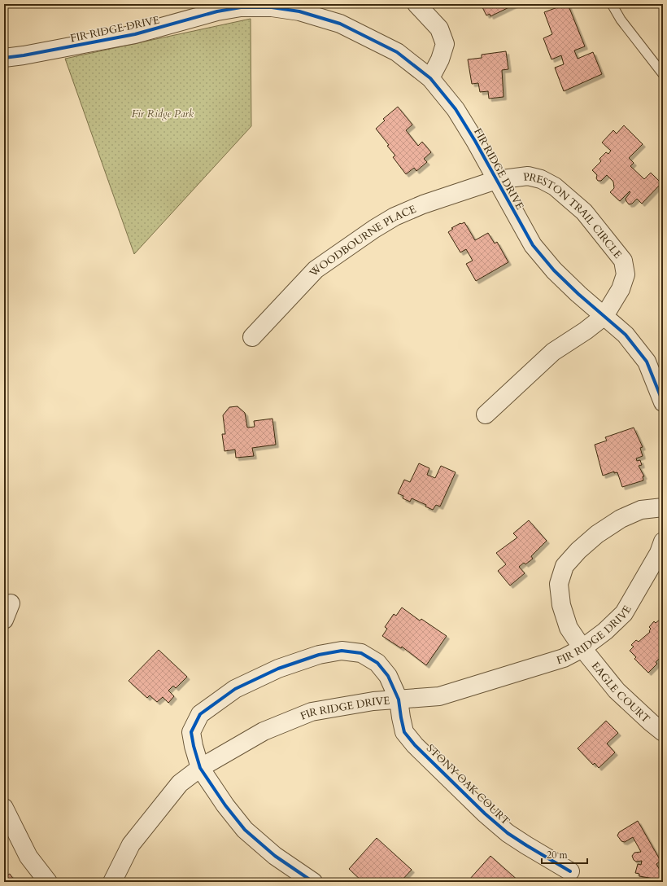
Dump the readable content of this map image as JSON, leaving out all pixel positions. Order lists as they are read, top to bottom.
{
  "streets": {
    "street": [
      "FIR RIDGE DRIVE",
      "PRESTON TRAIL CIRCLE",
      "WOODBOURNE PLACE",
      "EAGLE COURT",
      "STONY OAK COURT"
    ]
  },
  "crossings": [
    ["FIR RIDGE DRIVE", "PRESTON TRAIL CIRCLE"],
    ["FIR RIDGE DRIVE", "WOODBOURNE PLACE"],
    ["FIR RIDGE DRIVE", "EAGLE COURT"],
    ["FIR RIDGE DRIVE", "STONY OAK COURT"],
    ["PRESTON TRAIL CIRCLE", "WOODBOURNE PLACE"]
  ],
  "parks": ["Fir Ridge Park"],
  "scale_bar": "20 m"
}
